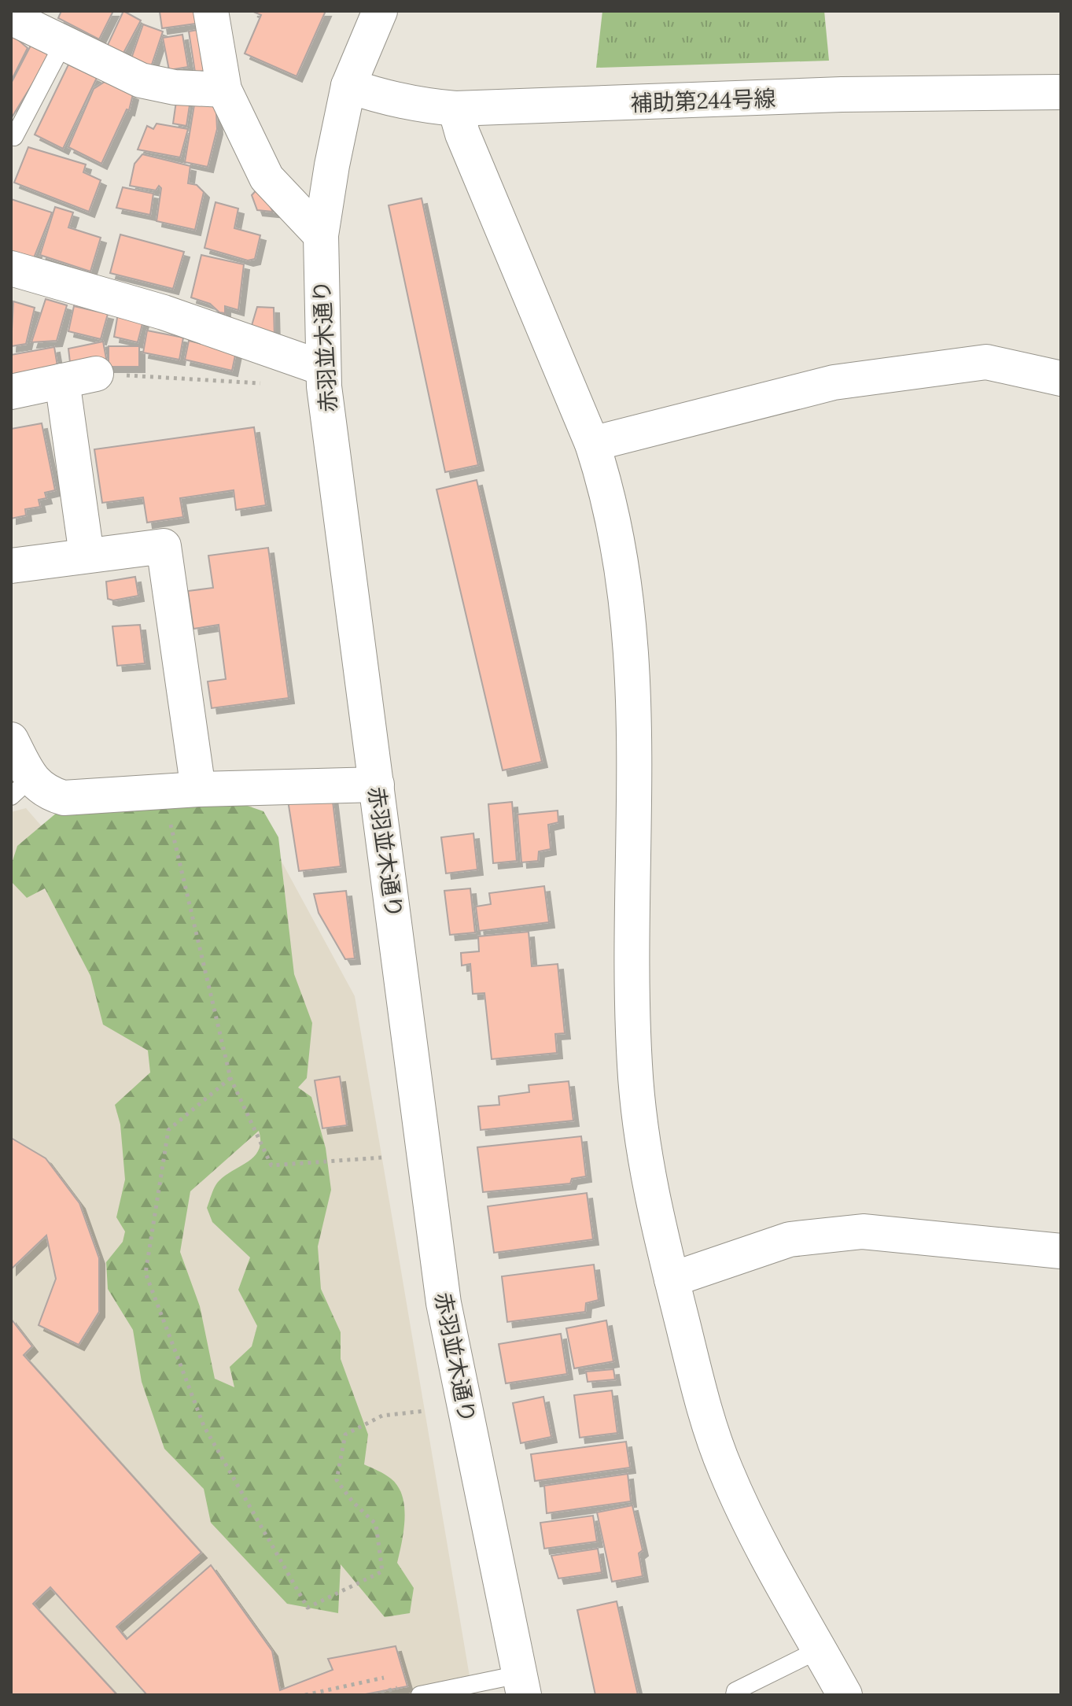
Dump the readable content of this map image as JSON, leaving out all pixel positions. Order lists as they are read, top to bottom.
{
  "streets": {
    "street": ["補助第244号線", "赤羽並木通り"]
  },
  "crossings": [
    ["補助第244号線", "赤羽並木通り"]
  ]
}
